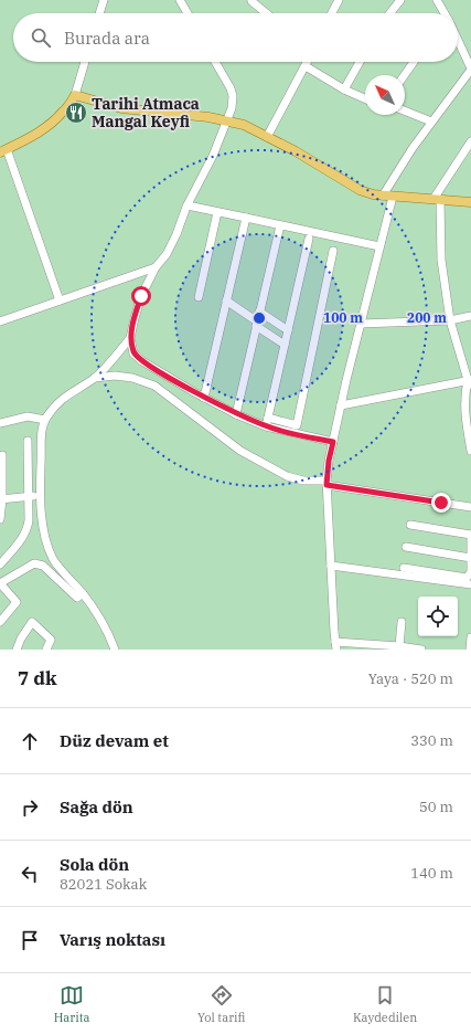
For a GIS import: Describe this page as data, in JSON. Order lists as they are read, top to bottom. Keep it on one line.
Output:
{"places":{"restaurant":["Tarihi Atmaca Mangal Keyfi"]},"north":"top left","page":{"search":"Burada ara","heading":["7 dk","Yaya · 520 m"],"list":[["Düz devam et","330 m"],["Sağa dön","50 m"],["Sola dön","82021 Sokak","140 m"],"Varış noktası"],"nav":["Harita","Yol tarifi","Kaydedilen"]},"rings":["100 m","200 m"]}
